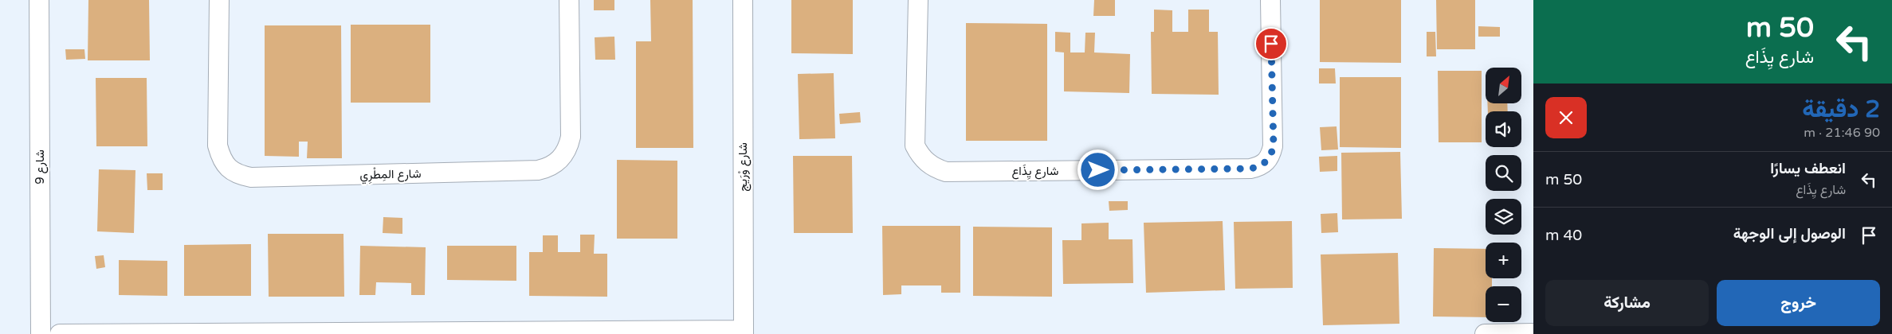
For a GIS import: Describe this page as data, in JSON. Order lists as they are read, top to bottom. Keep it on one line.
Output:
{"streets":{"street":["شارع 9","شارع وْرَيج","شارع يِذَاع","شارع المِطْرِي"]},"north":"top right","page":{"turn":["50 m","شارع يِذَاع"],"map_buttons":["+","−"],"heading":["2 دقيقة","90 m · 21:46"],"list":[{"name":"انعطف يسارًا","note":"شارع يِذَاع","value":"50 m"},{"name":"الوصول إلى الوجهة","value":"40 m"}],"buttons":["خروج","مشاركة"]}}
